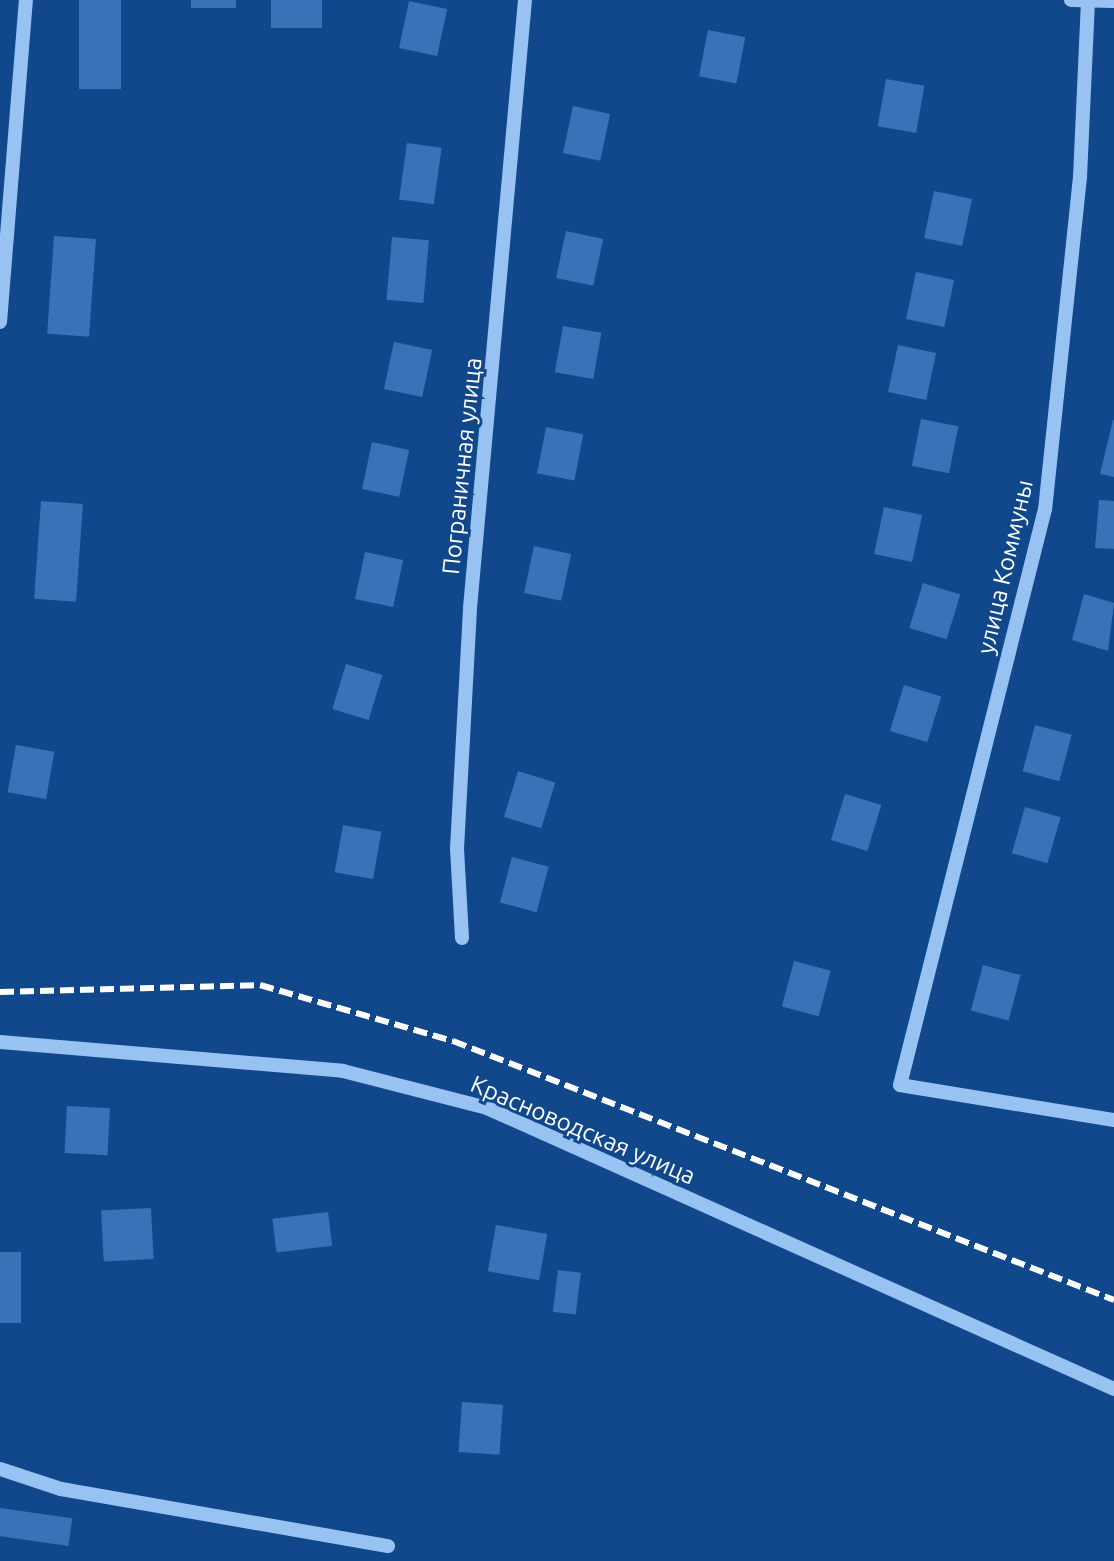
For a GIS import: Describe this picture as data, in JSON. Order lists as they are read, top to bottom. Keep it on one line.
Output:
{"streets":{"street":["Пограничная улица","улица Коммуны","Красноводская улица"]}}
